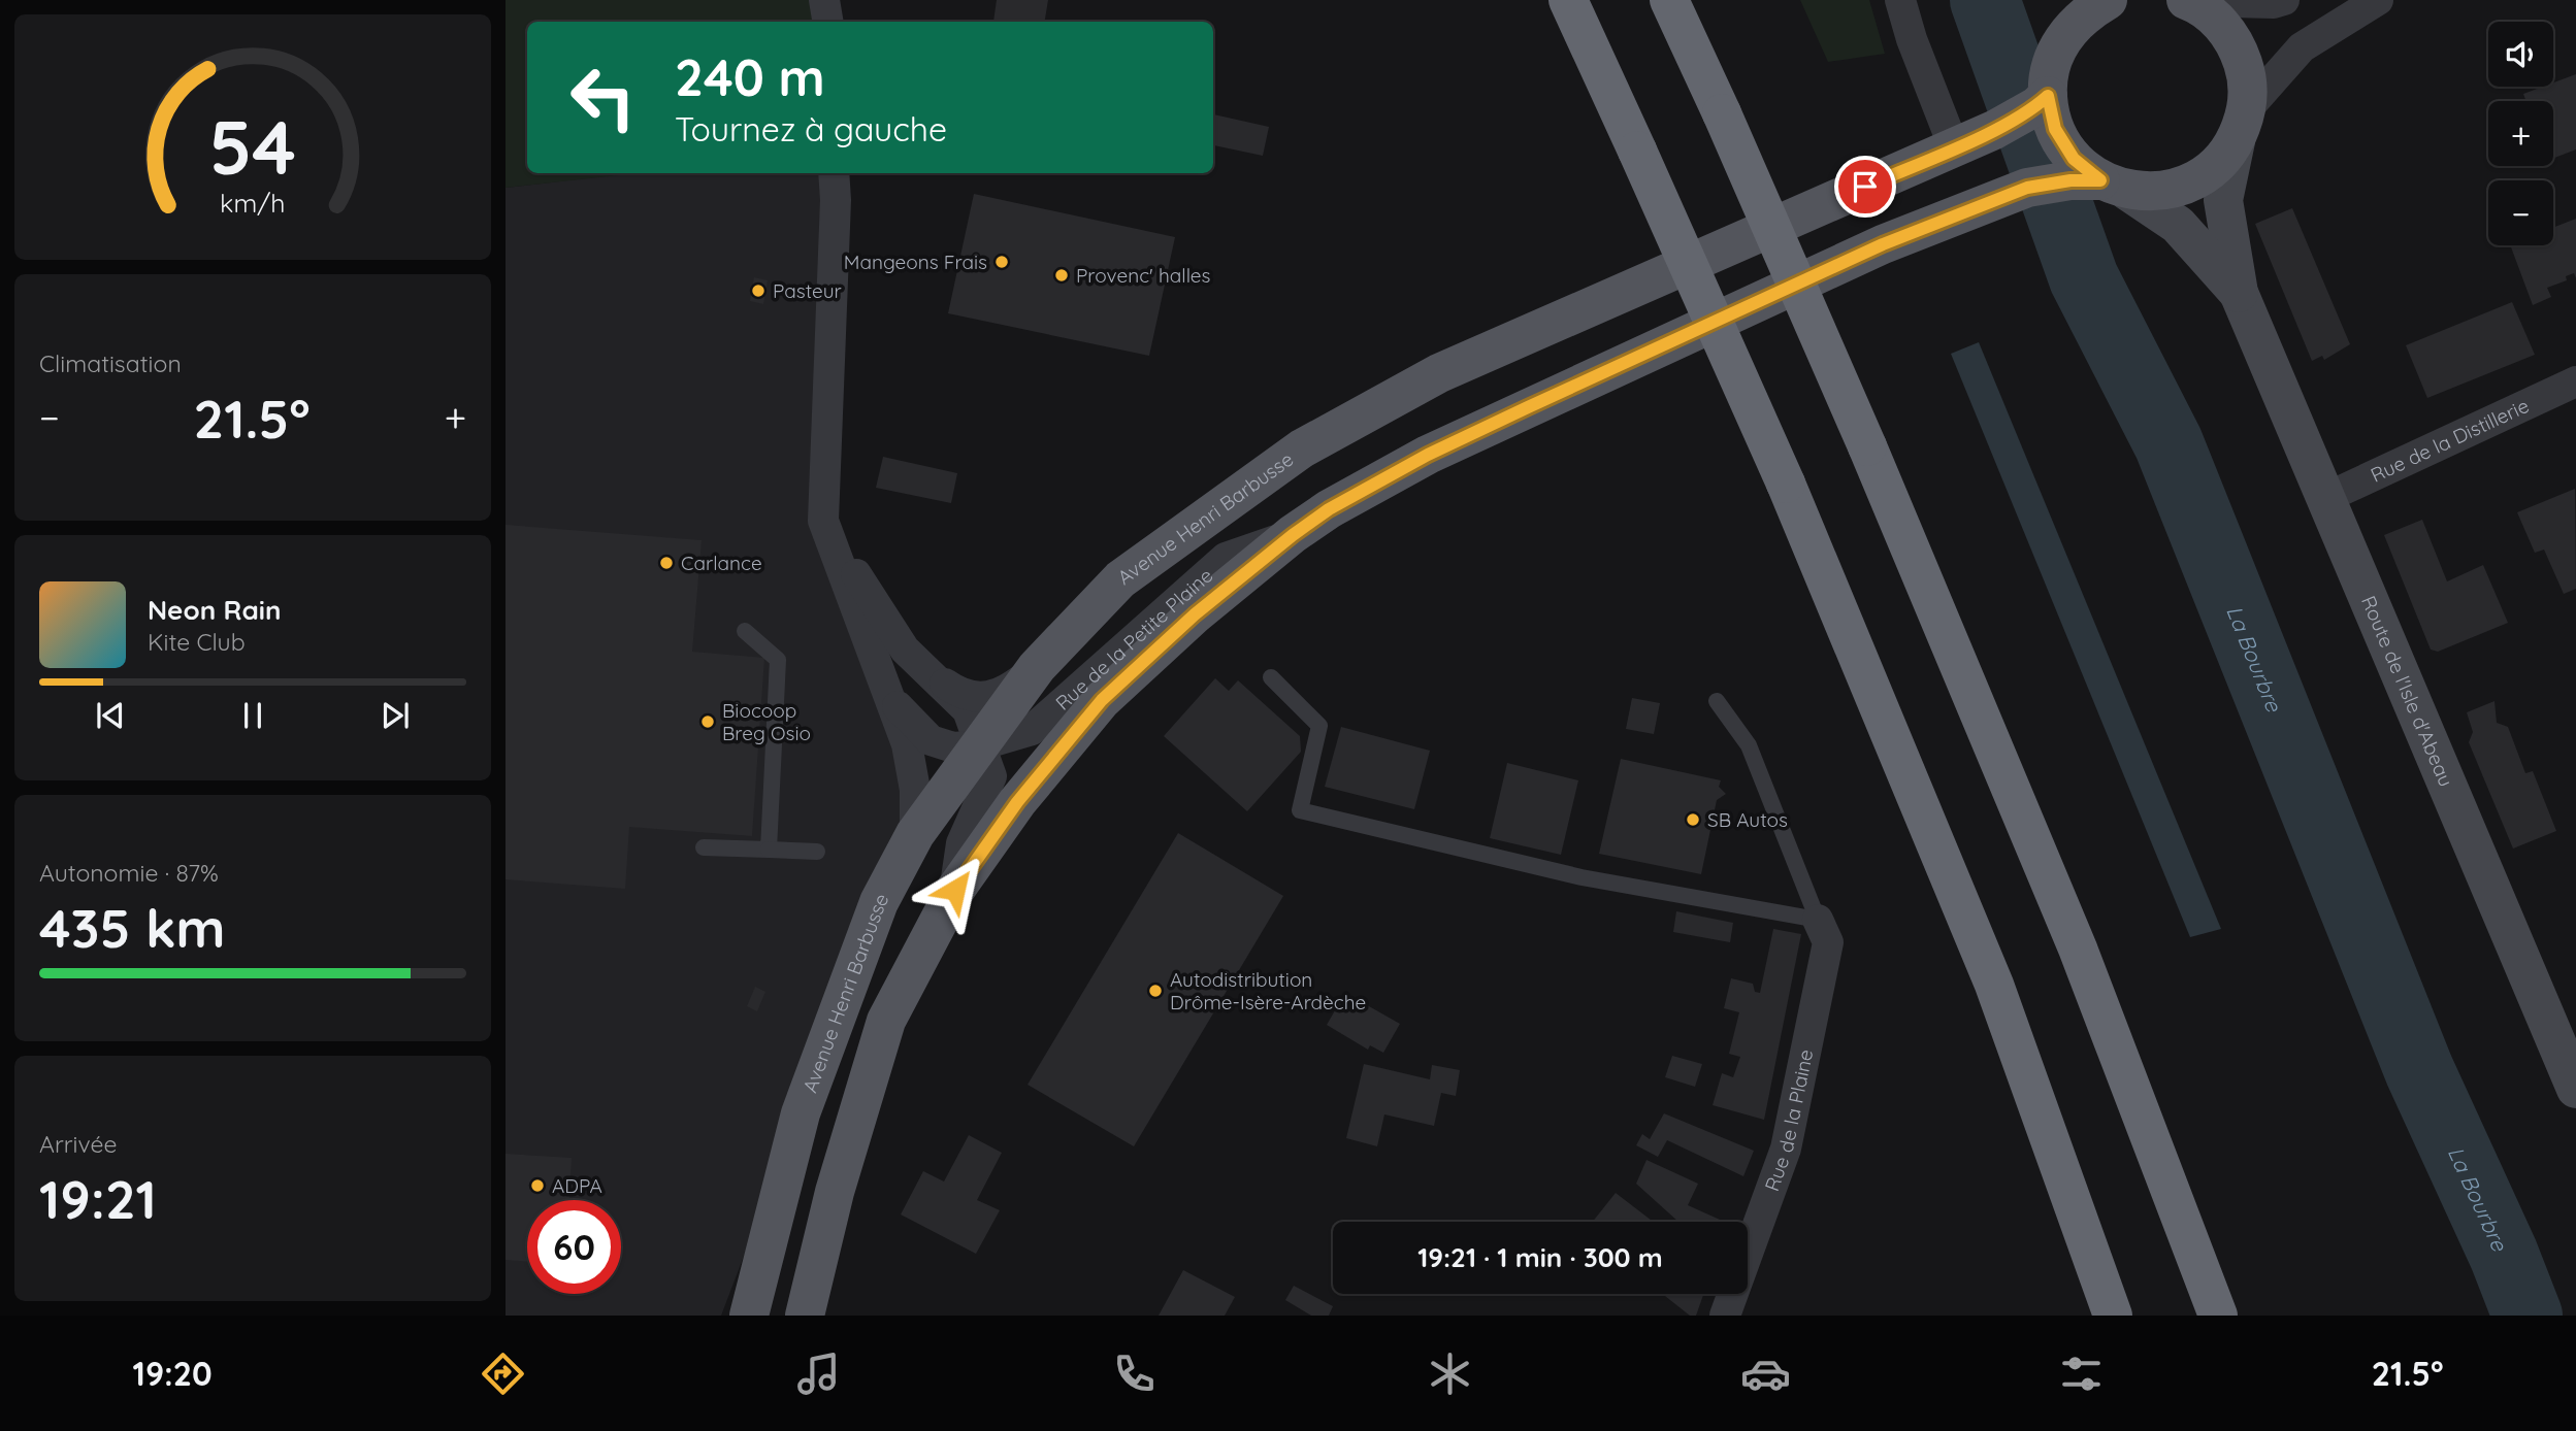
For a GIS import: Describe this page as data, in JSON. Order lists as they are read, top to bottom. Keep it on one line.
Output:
{"streets":{"main road":["Avenue Henri Barbusse"],"street":["Rue de la Distillerie","Rue de la Petite Plaine","Route de l'Isle d'Abeau","Rue de la Plaine"]},"crossings":[["Rue de la Distillerie","Route de l'Isle d'Abeau"],["Avenue Henri Barbusse","Rue de la Petite Plaine"]],"water":["La Bourbre"],"places":["Mangeons Frais","Provenc' halles","Pasteur","Carlance","Biocoop Breg Osio","SB Autos","Autodistribution Drôme-Isère-Ardèche","ADPA"],"page":{"map_buttons":["+","−"],"turn":["240 m","Tournez à gauche"],"tile":["Climatisation",["Autonomie · 87%","435 km"],["Arrivée","19:21"]],"heat":["−","21.5°","+"],"song":["Neon Rain","Kite Club"],"limit":"60","trip":"19:21 · 1 min · 300 m","tabs":["19:20","21.5°"],"gauge":["54","km/h"]}}
